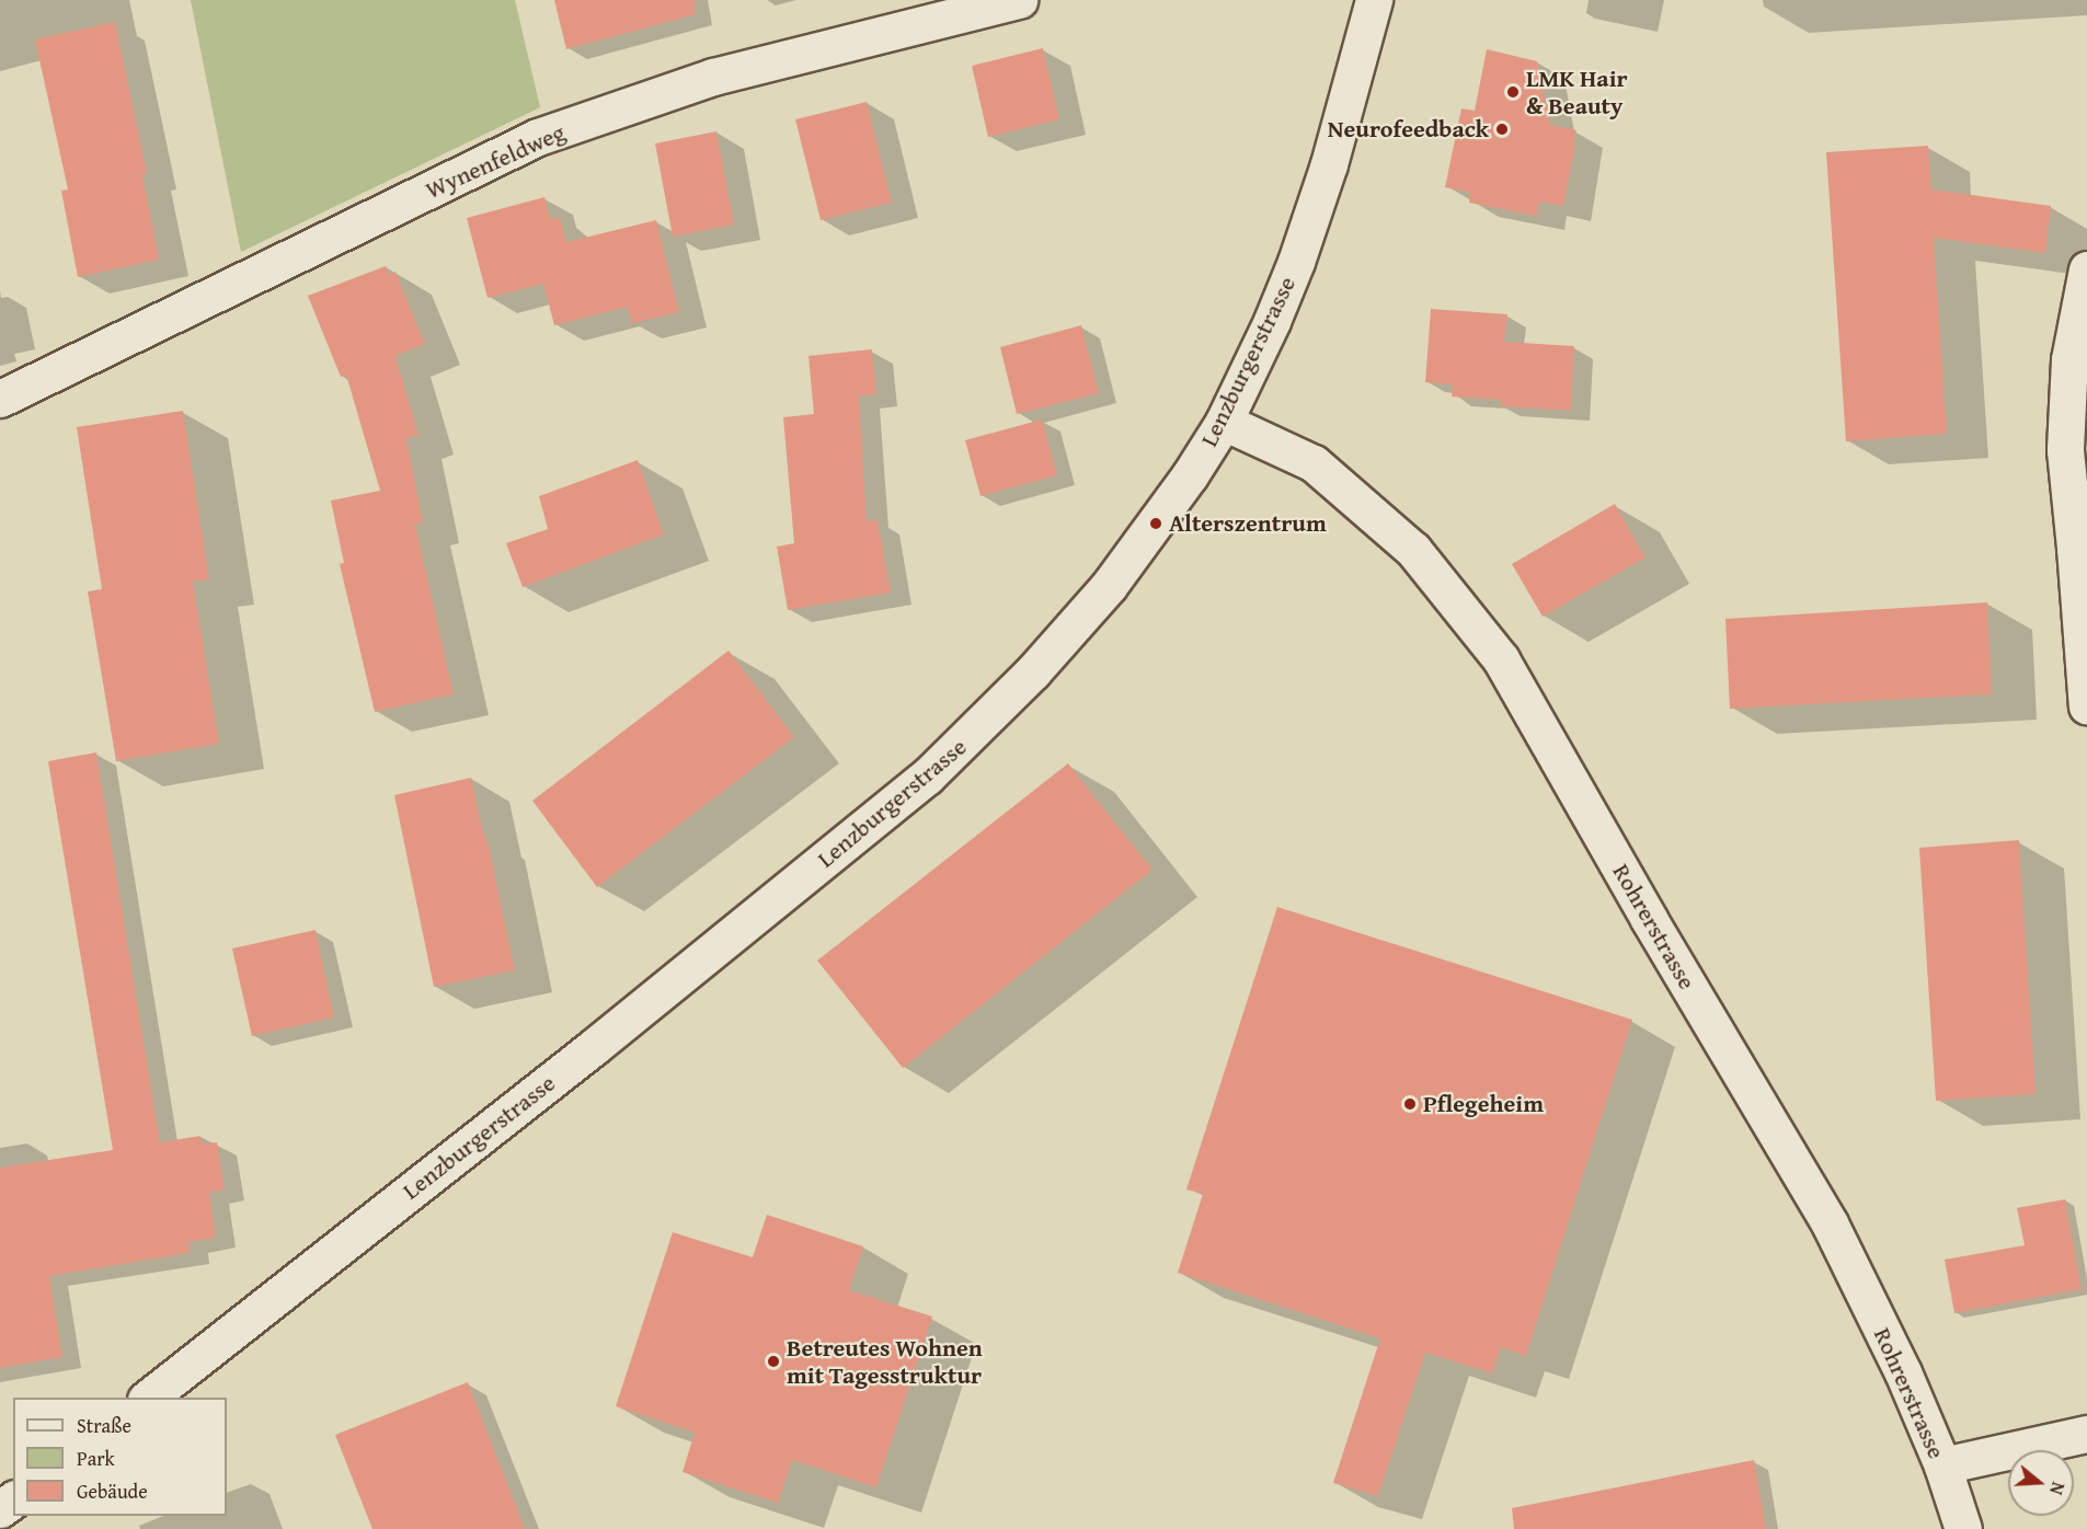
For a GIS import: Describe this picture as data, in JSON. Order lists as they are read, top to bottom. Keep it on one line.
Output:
{"streets":{"main road":["Wynenfeldweg","Lenzburgerstrasse","Rohrerstrasse"]},"crossings":[["Lenzburgerstrasse","Rohrerstrasse"]],"places":["LMK Hair & Beauty","Neurofeedback","Alterszentrum","Pflegeheim","Betreutes Wohnen mit Tagesstruktur"],"legend":["Straße","Park","Gebäude"],"north":"right"}
